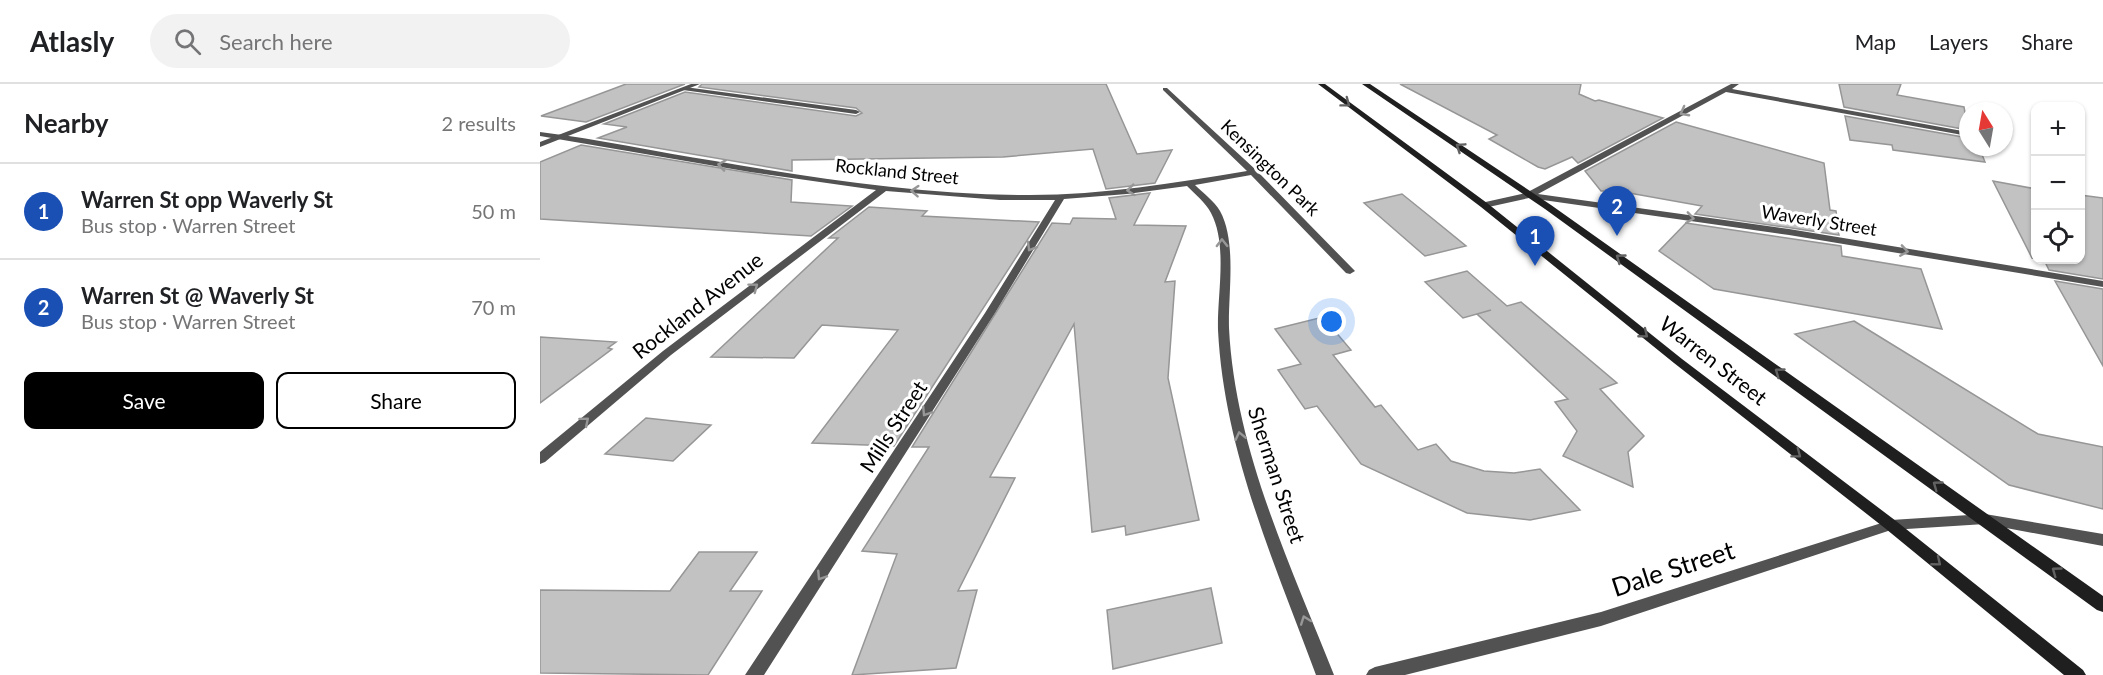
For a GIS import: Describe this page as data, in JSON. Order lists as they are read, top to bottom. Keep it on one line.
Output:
{"streets":{"main road":["Warren Street"],"street":["Kensington Park","Rockland Street","Waverly Street","Rockland Avenue","Mills Street","Sherman Street","Dale Street"]},"crossings":[["Kensington Park","Rockland Street"],["Rockland Street","Rockland Avenue"],["Rockland Street","Mills Street"],["Rockland Street","Sherman Street"],["Waverly Street","Warren Street"],["Warren Street","Dale Street"]],"one_way":["Waverly Street","Rockland Avenue","Mills Street","Sherman Street"],"north":"top","page":{"header":"Atlasly","search":"Search here","nav":["Map","Layers","Share"],"heading":["Nearby","2 results"],"map_buttons":["+","−"],"list":[{"mark":"1","name":"Warren St opp Waverly St","note":"Bus stop · Warren Street","value":"50 m"},{"mark":"2","name":"Warren St @ Waverly St","note":"Bus stop · Warren Street","value":"70 m"}],"pins":["2","1"],"buttons":["Save","Share"]}}
